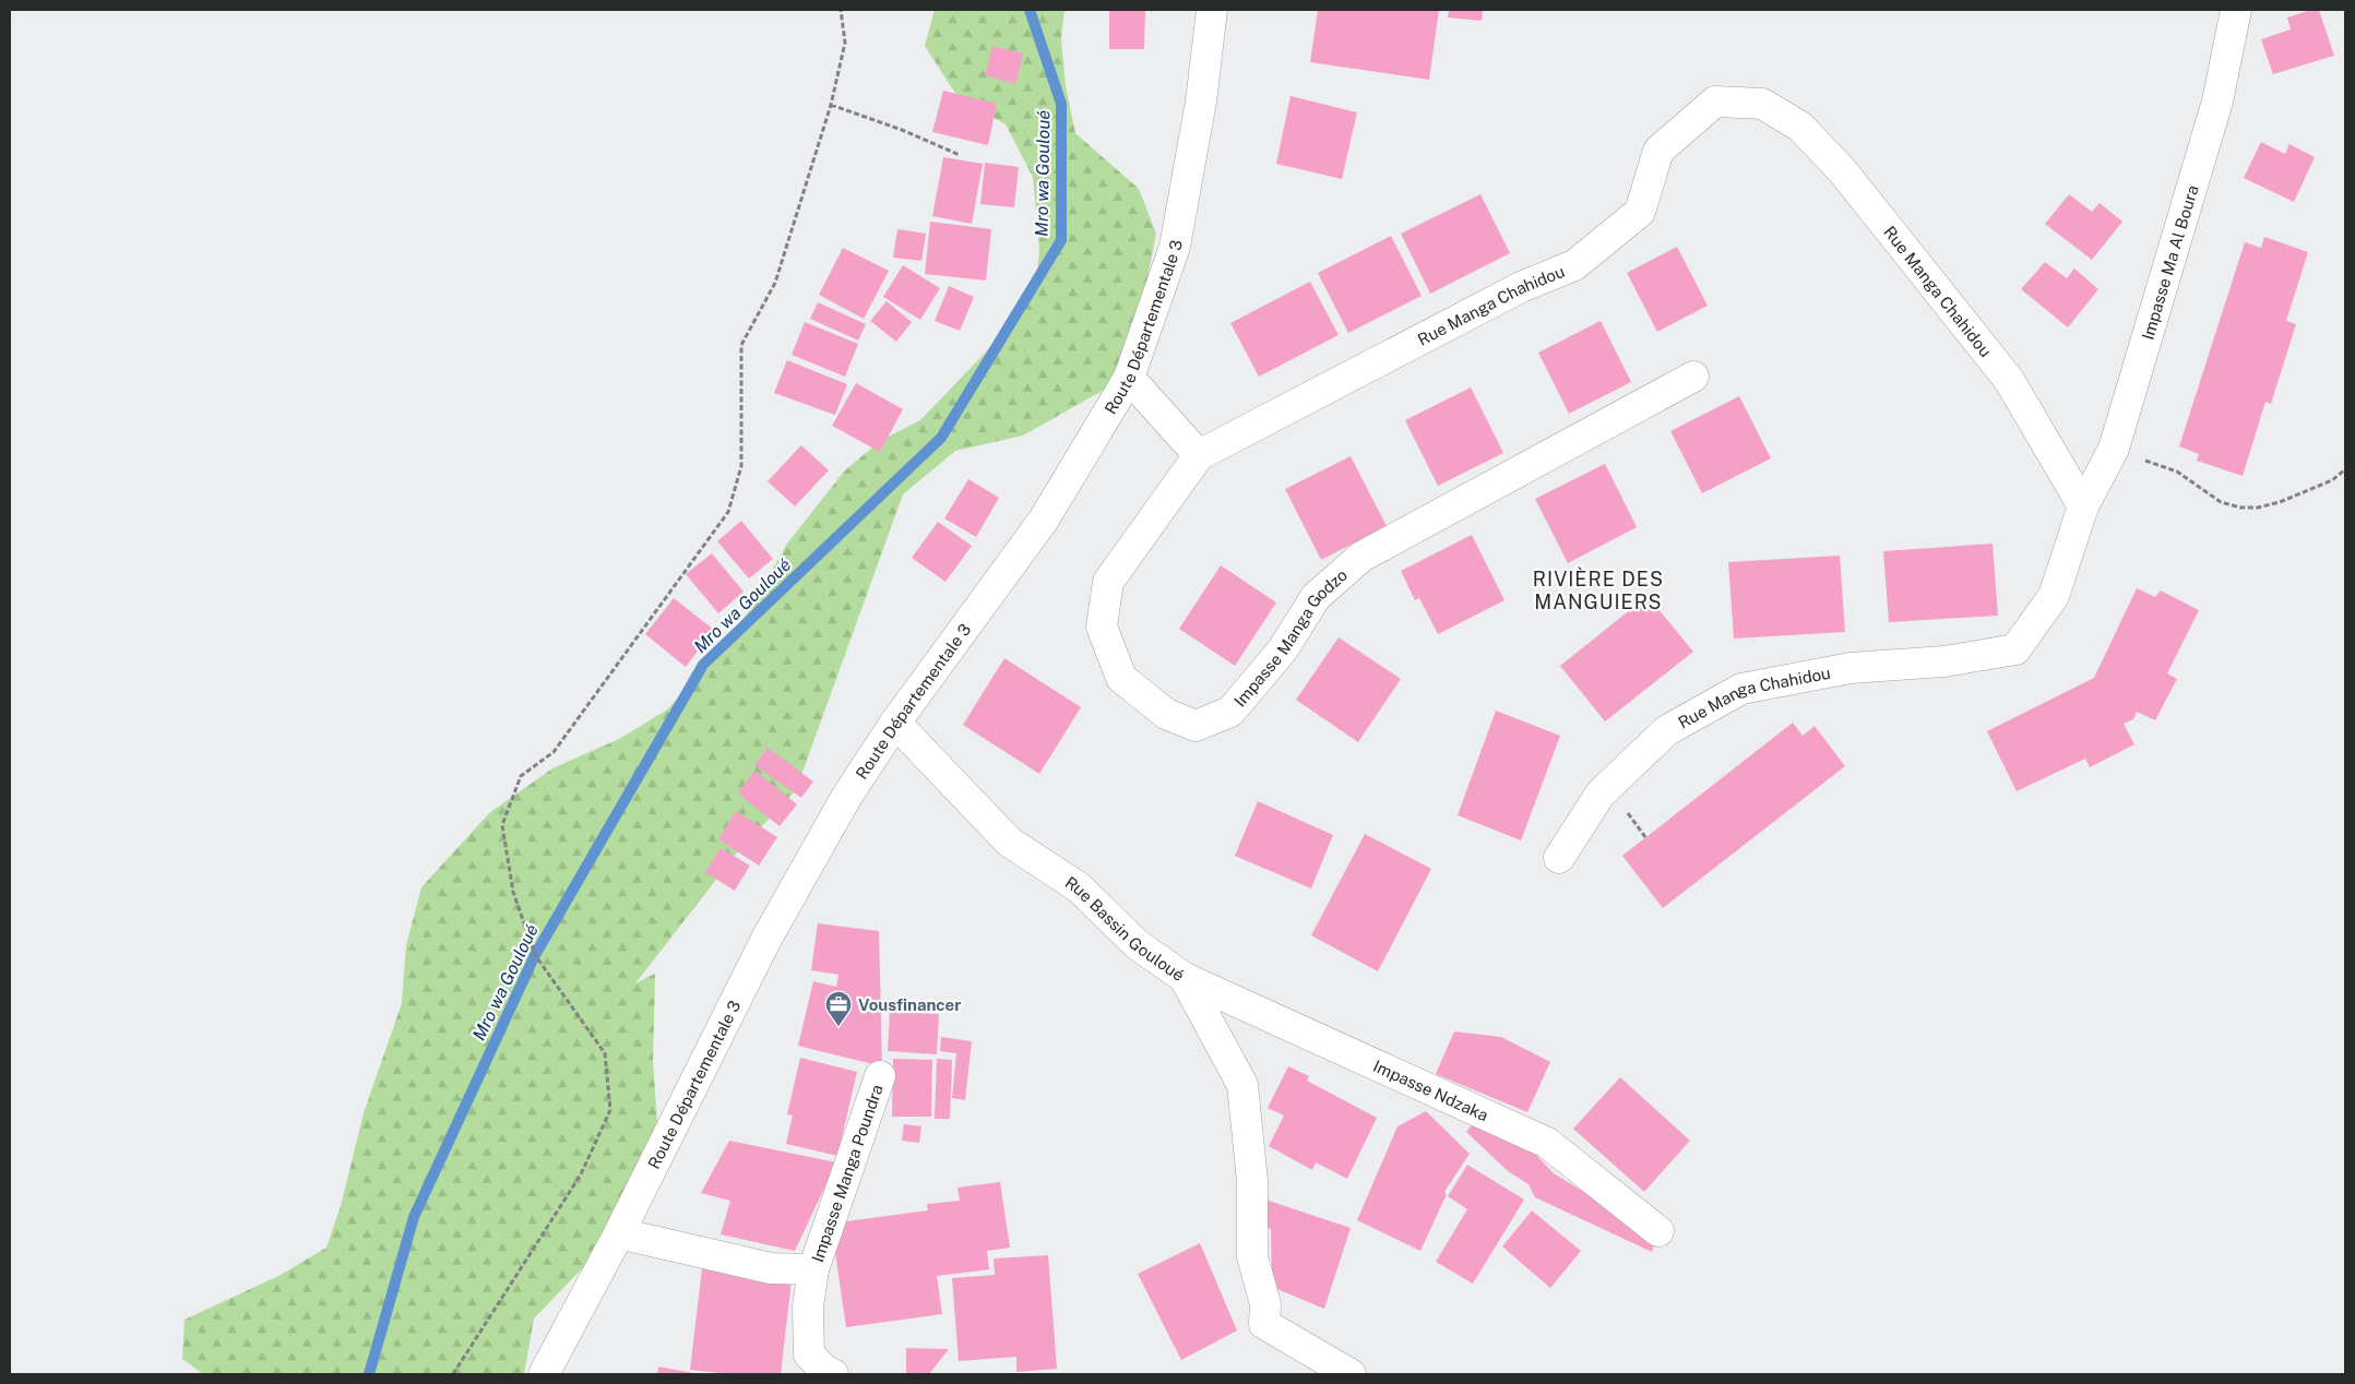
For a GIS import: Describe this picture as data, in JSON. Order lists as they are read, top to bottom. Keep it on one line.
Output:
{"streets":{"street":["Impasse Ma Al Boura","Rue Manga Chahidou","Route Départementale 3","Impasse Manga Godzo","Rue Bassin Gouloué","Impasse Ndzaka","Impasse Manga Poundra"]},"crossings":[["Impasse Ma Al Boura","Rue Manga Chahidou"],["Rue Manga Chahidou","Impasse Manga Godzo"],["Route Départementale 3","Rue Bassin Gouloué"],["Route Départementale 3","Impasse Manga Poundra"],["Rue Bassin Gouloué","Impasse Ndzaka"]],"districts":["RIVIÈRE DES MANGUIERS"],"water":["Mro wa Gouloué"],"places":{"office":["Vousfinancer"]}}
